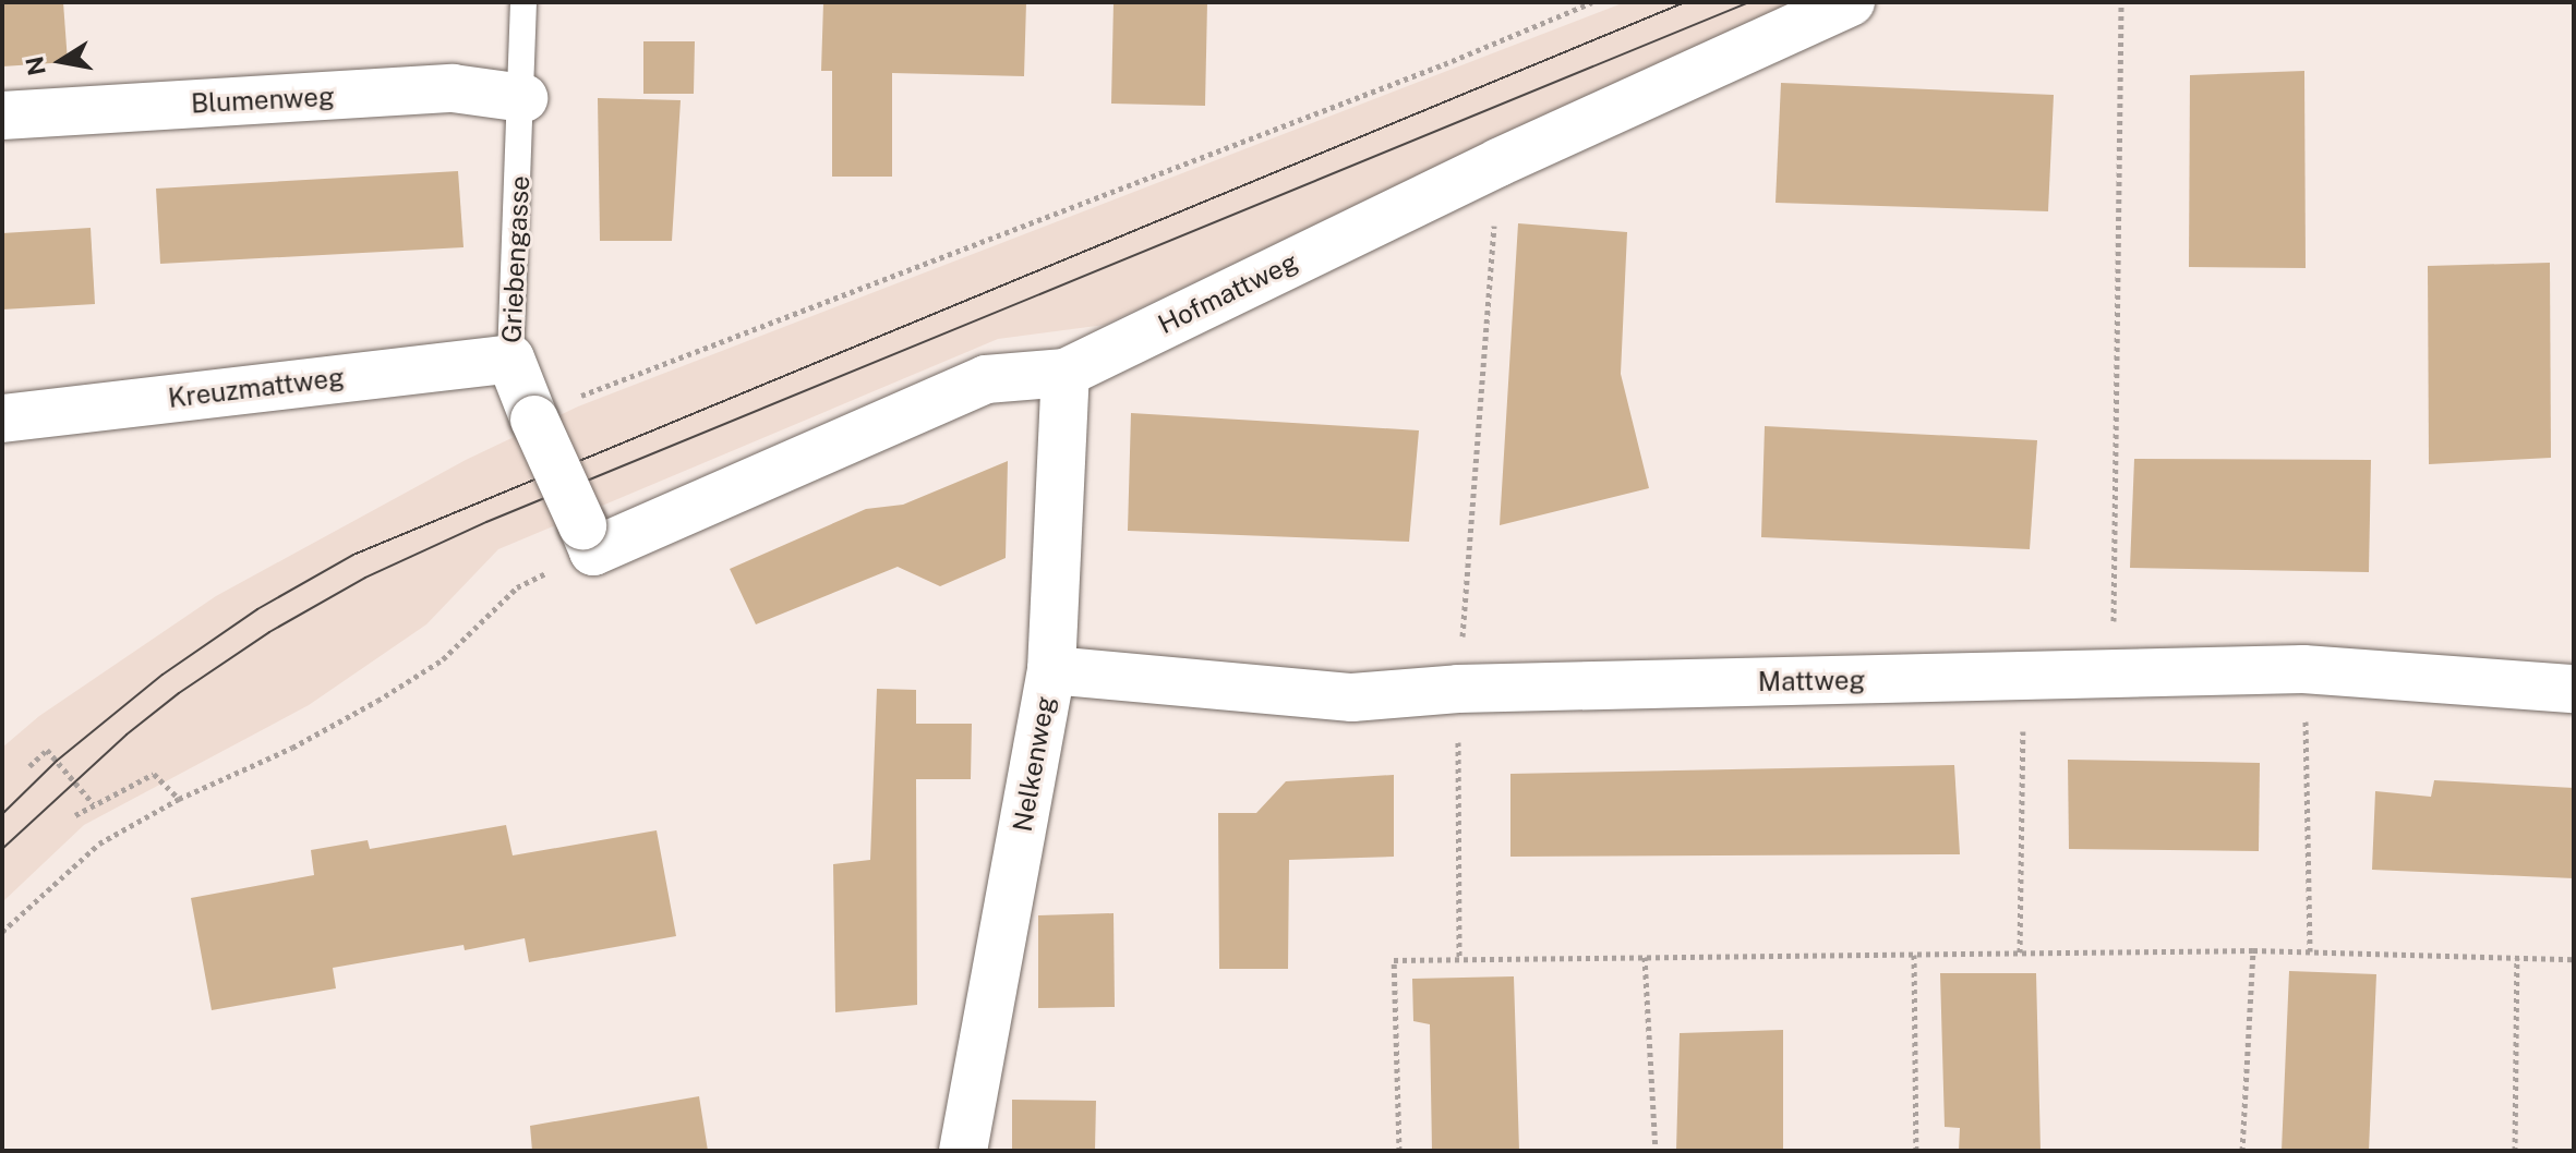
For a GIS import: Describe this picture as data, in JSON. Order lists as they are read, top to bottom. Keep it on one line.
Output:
{"streets":{"street":["Blumenweg","Griebengasse","Hofmattweg","Kreuzmattweg","Mattweg","Nelkenweg"]},"crossings":[["Blumenweg","Griebengasse"],["Griebengasse","Hofmattweg"],["Griebengasse","Kreuzmattweg"],["Hofmattweg","Nelkenweg"],["Mattweg","Nelkenweg"]],"north":"left"}
